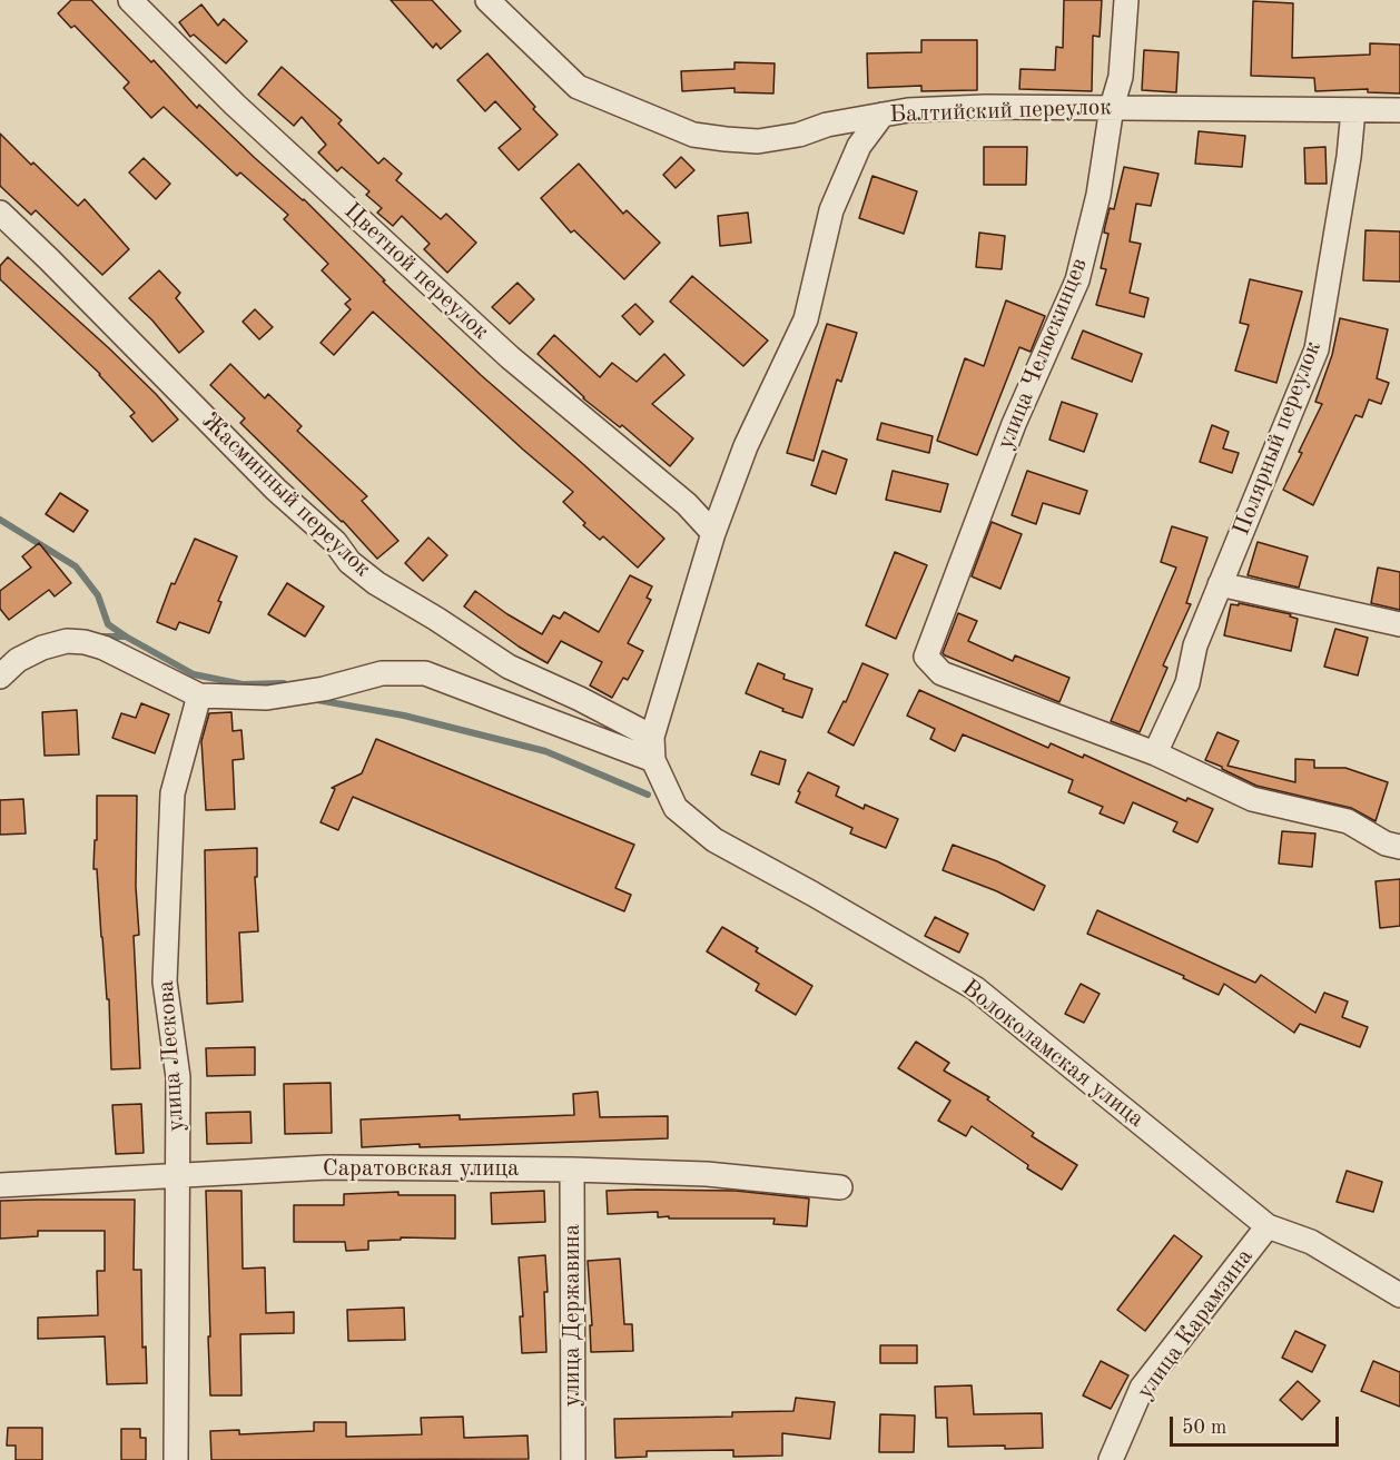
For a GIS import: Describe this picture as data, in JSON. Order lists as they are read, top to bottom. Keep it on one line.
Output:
{"streets":{"street":["Балтийский переулок","Цветной переулок","улица Челюскинцев","Полярный переулок","Жасминный переулок","Волоколамская улица","улица Лескова","Саратовская улица","улица Державина","улица Карамзина"]},"crossings":[["Балтийский переулок","улица Челюскинцев"],["Балтийский переулок","Полярный переулок"],["улица Челюскинцев","Полярный переулок"],["Жасминный переулок","Волоколамская улица"],["Волоколамская улица","улица Карамзина"],["улица Лескова","Саратовская улица"],["Саратовская улица","улица Державина"]],"scale_bar":"50 m"}
